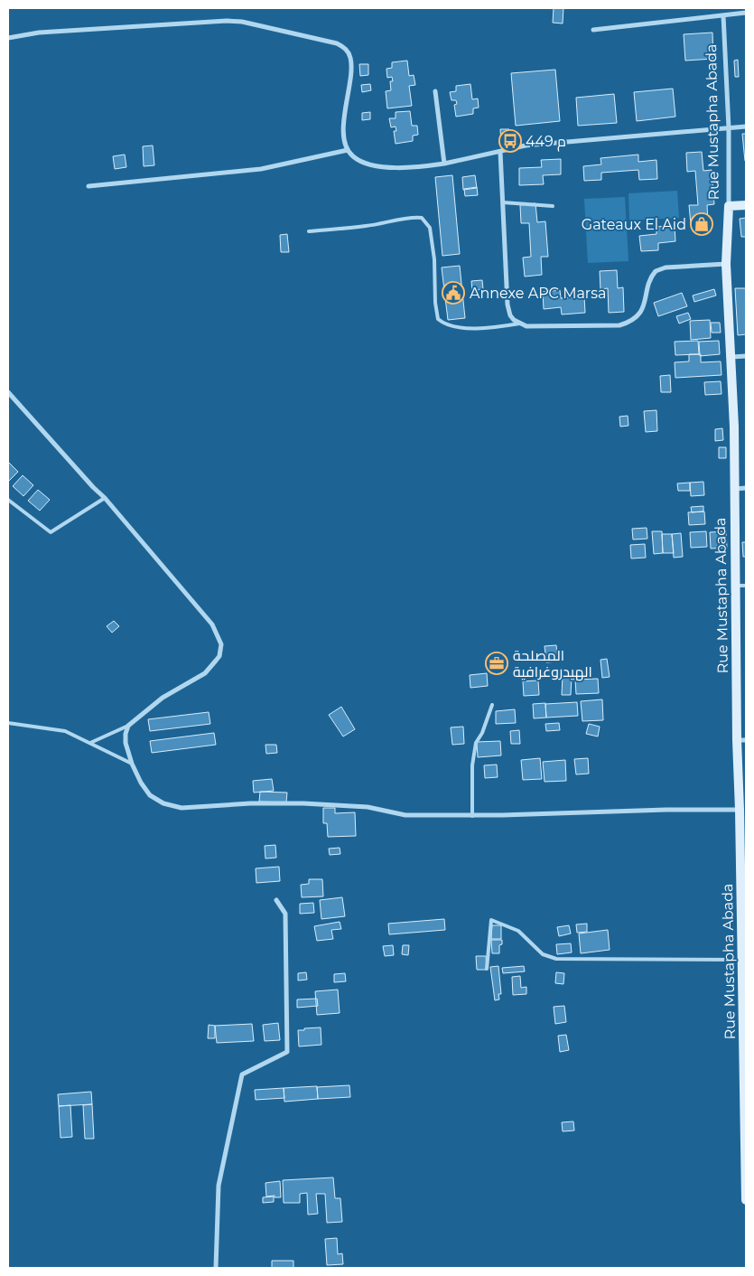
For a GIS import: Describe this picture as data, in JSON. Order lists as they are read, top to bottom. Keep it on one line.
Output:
{"streets":{"main road":["Rue Mustapha Abada"]},"places":{"bus stop":["م 449"],"shop":["Gateaux El Aid"],"public building":["Annexe APC Marsa"],"office":["المصلحة الهيدروغرافية"]}}
